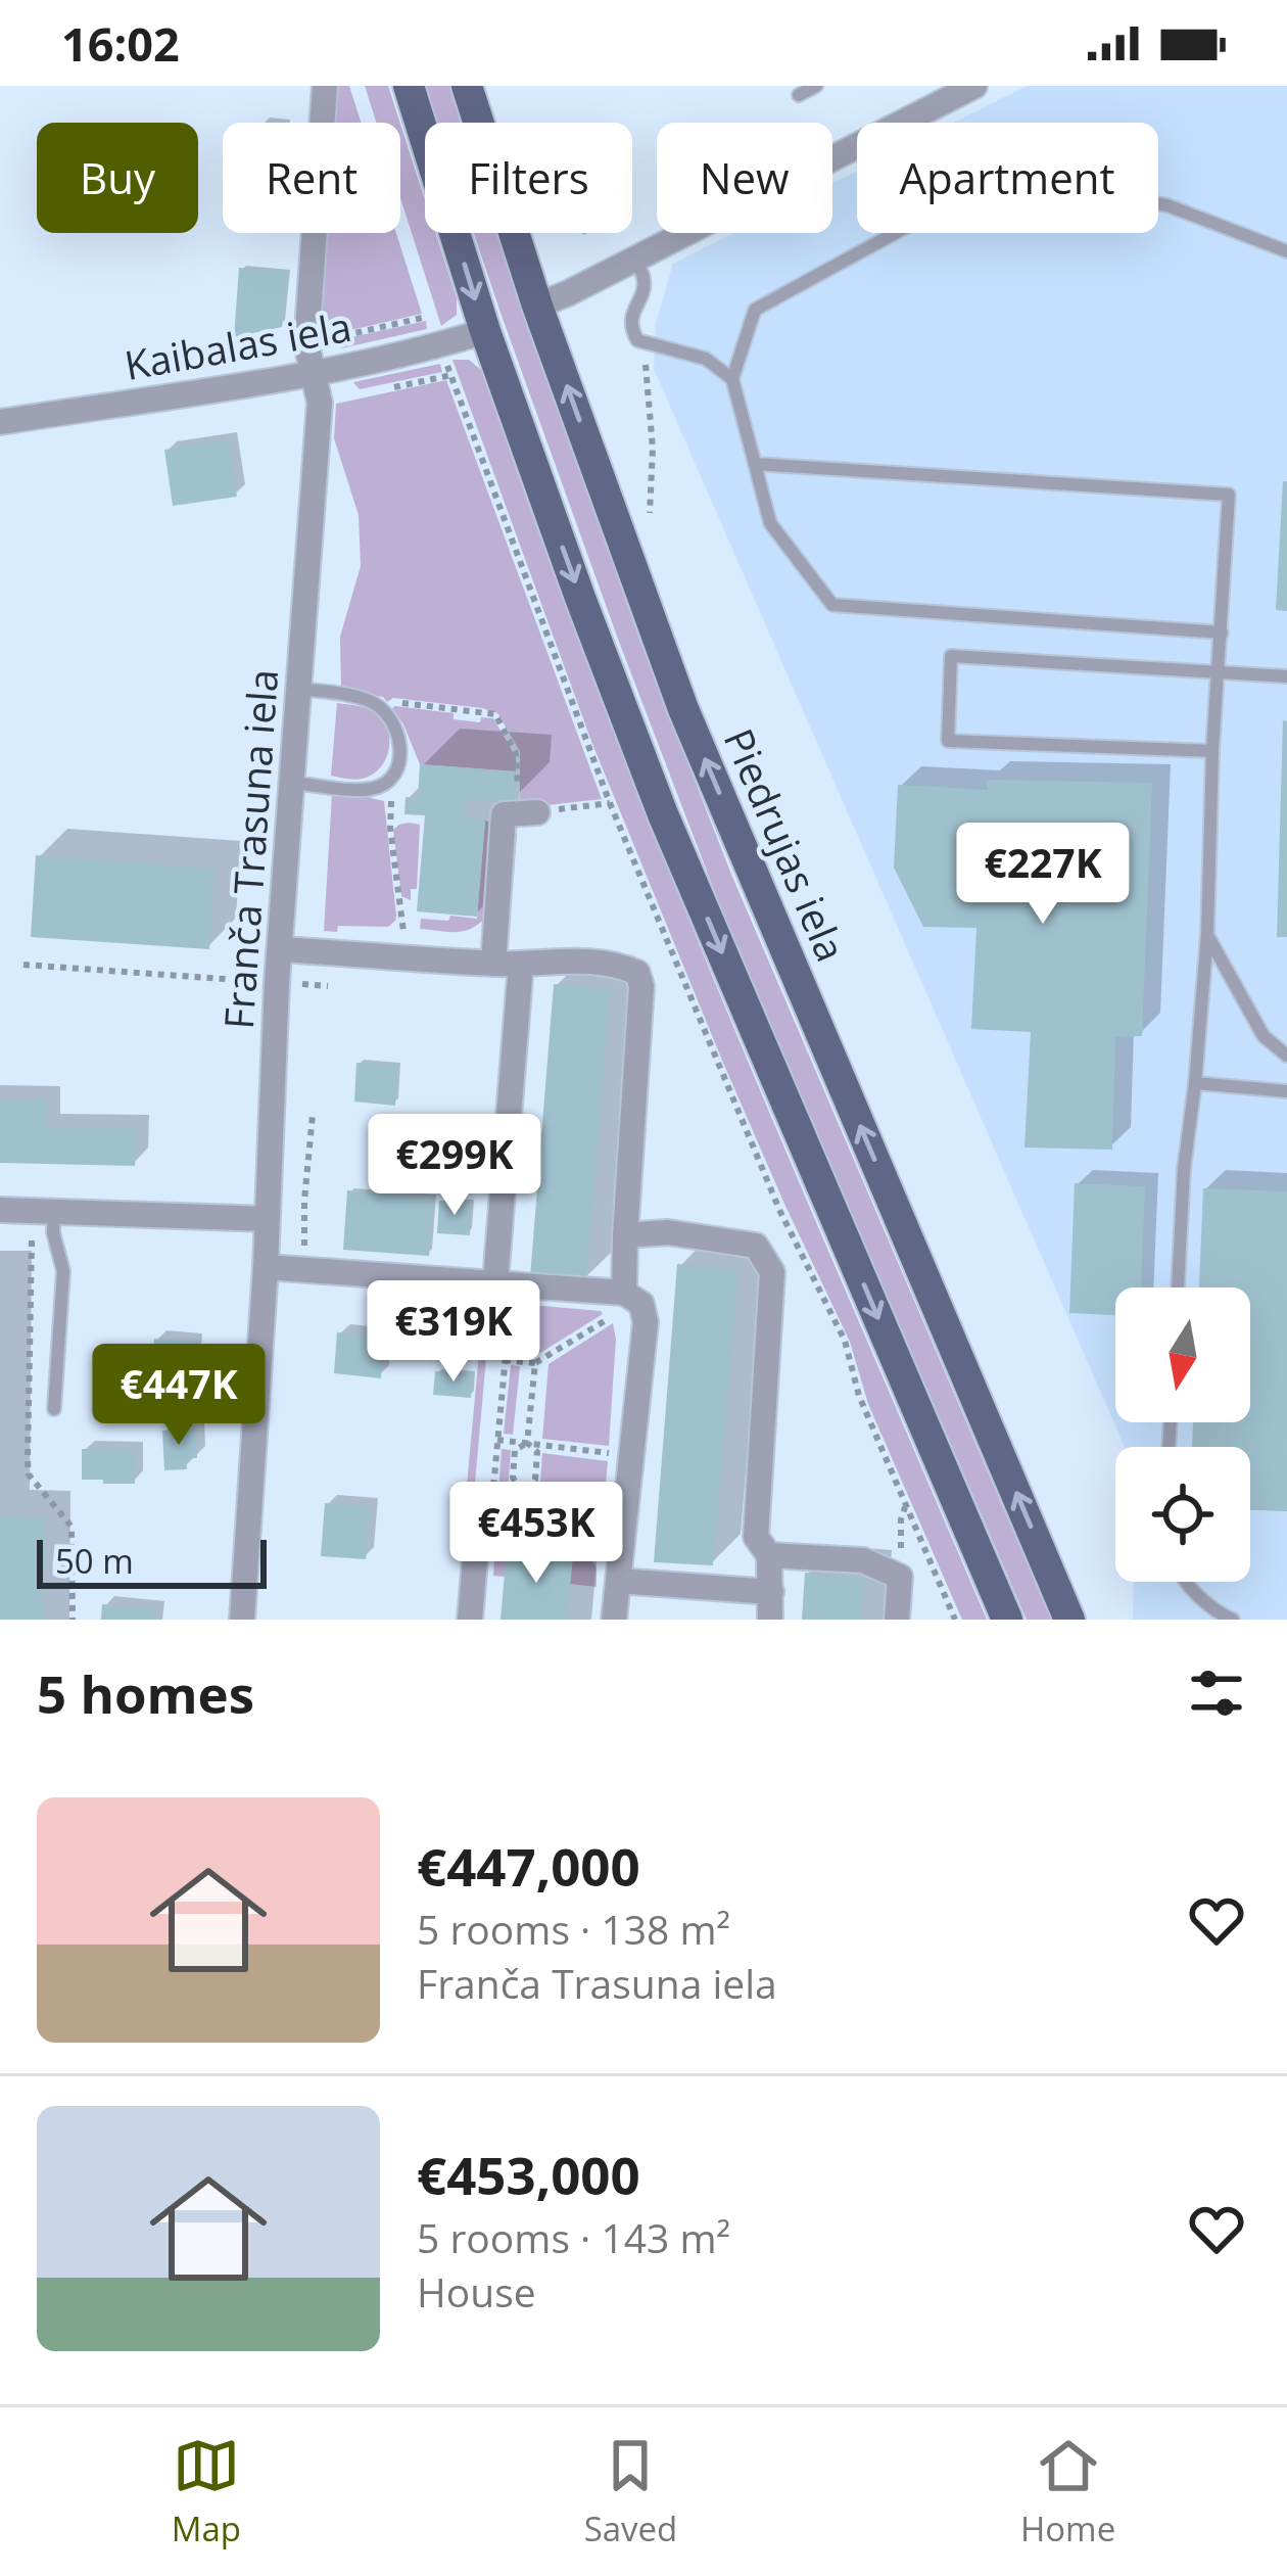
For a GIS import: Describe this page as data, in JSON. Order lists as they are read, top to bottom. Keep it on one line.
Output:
{"streets":{"main road":["Piedrujas iela"],"street":["Kaibalas iela","Franča Trasuna iela"]},"crossings":[["Kaibalas iela","Franča Trasuna iela"]],"scale_bar":"50 m","north":"bottom","page":{"status":"16:02","chip":["Buy","Rent","Filters","New","Apartment"],"price":["€227K","€299K","€319K","€447K","€453K"],"scale":"50 m","heading":"5 homes","list":[{"name":"€447,000","note":"5 rooms · 138 m² · Franča Trasuna iela"},{"name":"€453,000","note":"5 rooms · 143 m² · House"}],"tabs":["Map","Saved","Home"]}}
